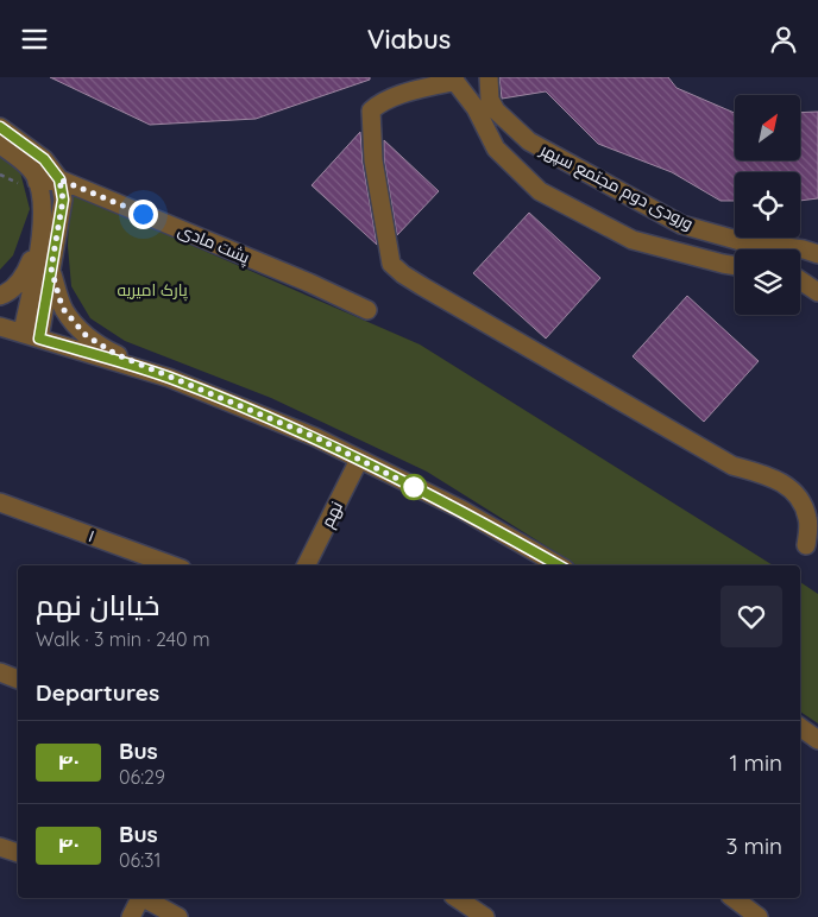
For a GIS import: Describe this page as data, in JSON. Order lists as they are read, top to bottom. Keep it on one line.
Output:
{"streets":{"street":["ورودی دوم مجتمع سپهر","پشت مادی","نهم","۱"]},"parks":["پارک امیریه"],"lines":["bus line ۴۰"],"north":"top right","page":{"header":"Viabus","heading":[["خیابان نهم","Walk · 3 min · 240 m"],"Departures"],"list":[{"mark":"۴۰","name":"Bus","note":"06:29","value":"1 min"},{"mark":"۴۰","name":"Bus","note":"06:31","value":"3 min"}]}}
